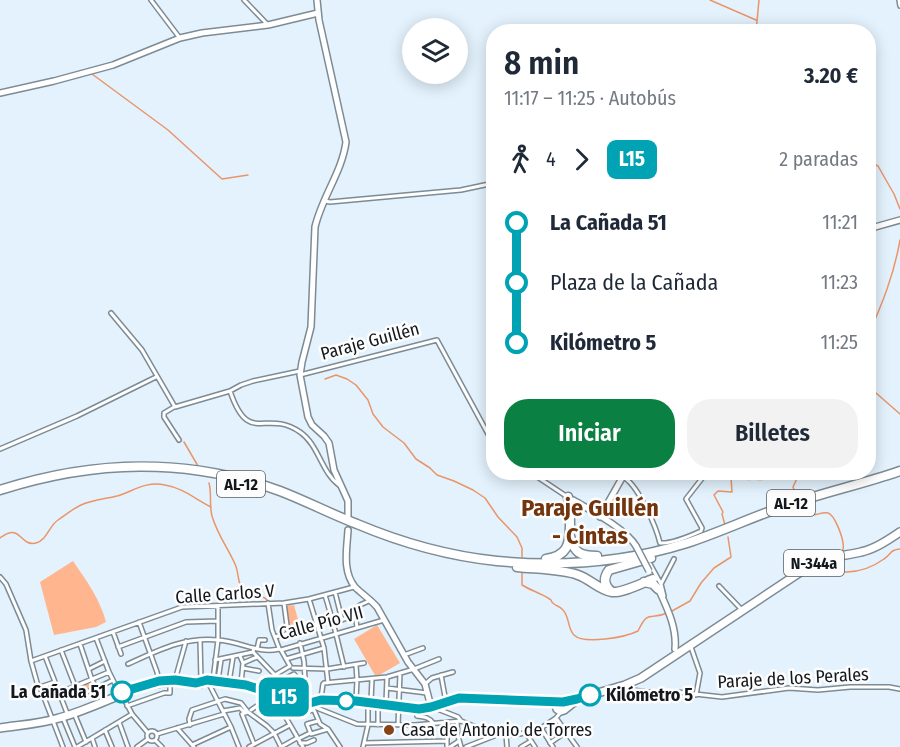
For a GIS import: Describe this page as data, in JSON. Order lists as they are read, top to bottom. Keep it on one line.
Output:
{"streets":{"highway":["AL-12"],"main road":["N-344a"],"street":["Paraje Guillén","Calle Carlos V","Calle Pío VII","Paraje de los Perales"]},"districts":["Paraje Guillén - Cintas"],"places":["La Cañada 51","Kilómetro 5","Casa de Antonio de Torres"],"lines":["bus line L15"],"page":{"on_map":"L15","heading":["8 min","11:17 – 11:25 · Autobús","3.20 €"],"legs":["4","L15","2 paradas"],"list":[{"name":"La Cañada 51","value":"11:21"},{"name":"Plaza de la Cañada","value":"11:23"},{"name":"Kilómetro 5","value":"11:25"}],"buttons":["Iniciar","Billetes"]}}
